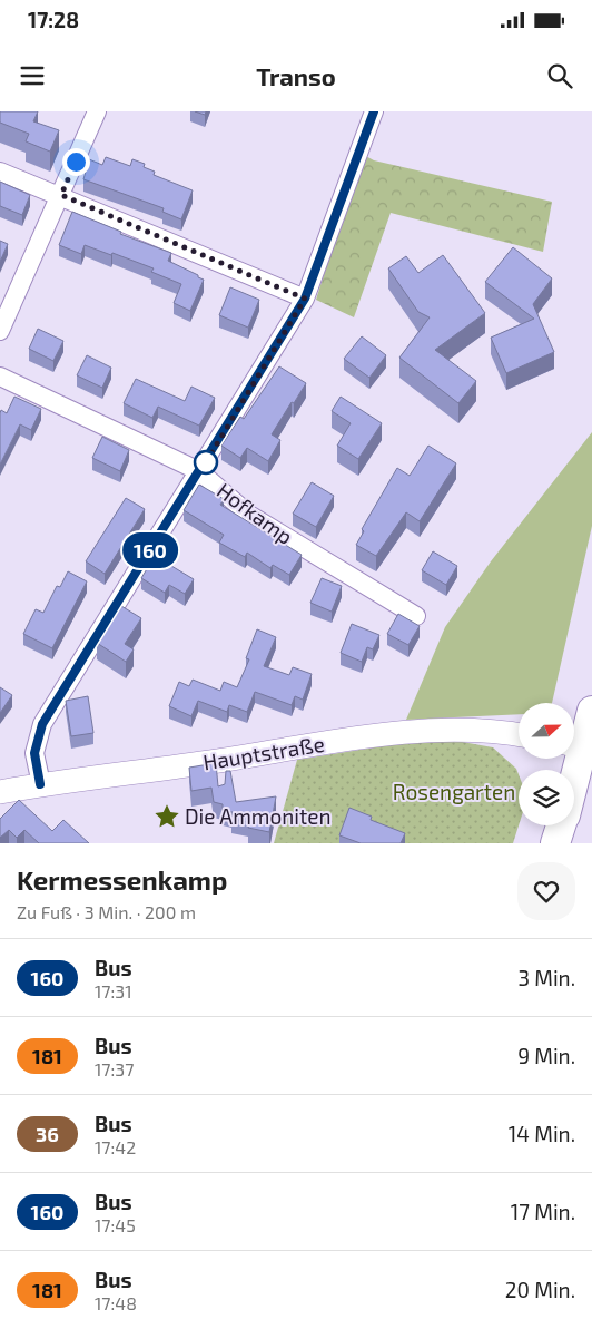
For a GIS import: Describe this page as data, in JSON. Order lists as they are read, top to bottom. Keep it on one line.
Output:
{"streets":{"street":["Hofkamp","Hauptstraße"]},"parks":["Rosengarten"],"places":{"place":["Die Ammoniten"]},"lines":["bus line 160"],"north":"right","page":{"status":"17:28","header":"Transo","on_map":"160","heading":["Kermessenkamp","Zu Fuß · 3 Min. · 200 m"],"list":[{"mark":"160","name":"Bus","note":"17:31","value":"3 Min."},{"mark":"181","name":"Bus","note":"17:37","value":"9 Min."},{"mark":"36","name":"Bus","note":"17:42","value":"14 Min."},{"mark":"160","name":"Bus","note":"17:45","value":"17 Min."},{"mark":"181","name":"Bus","note":"17:48","value":"20 Min."}]}}
